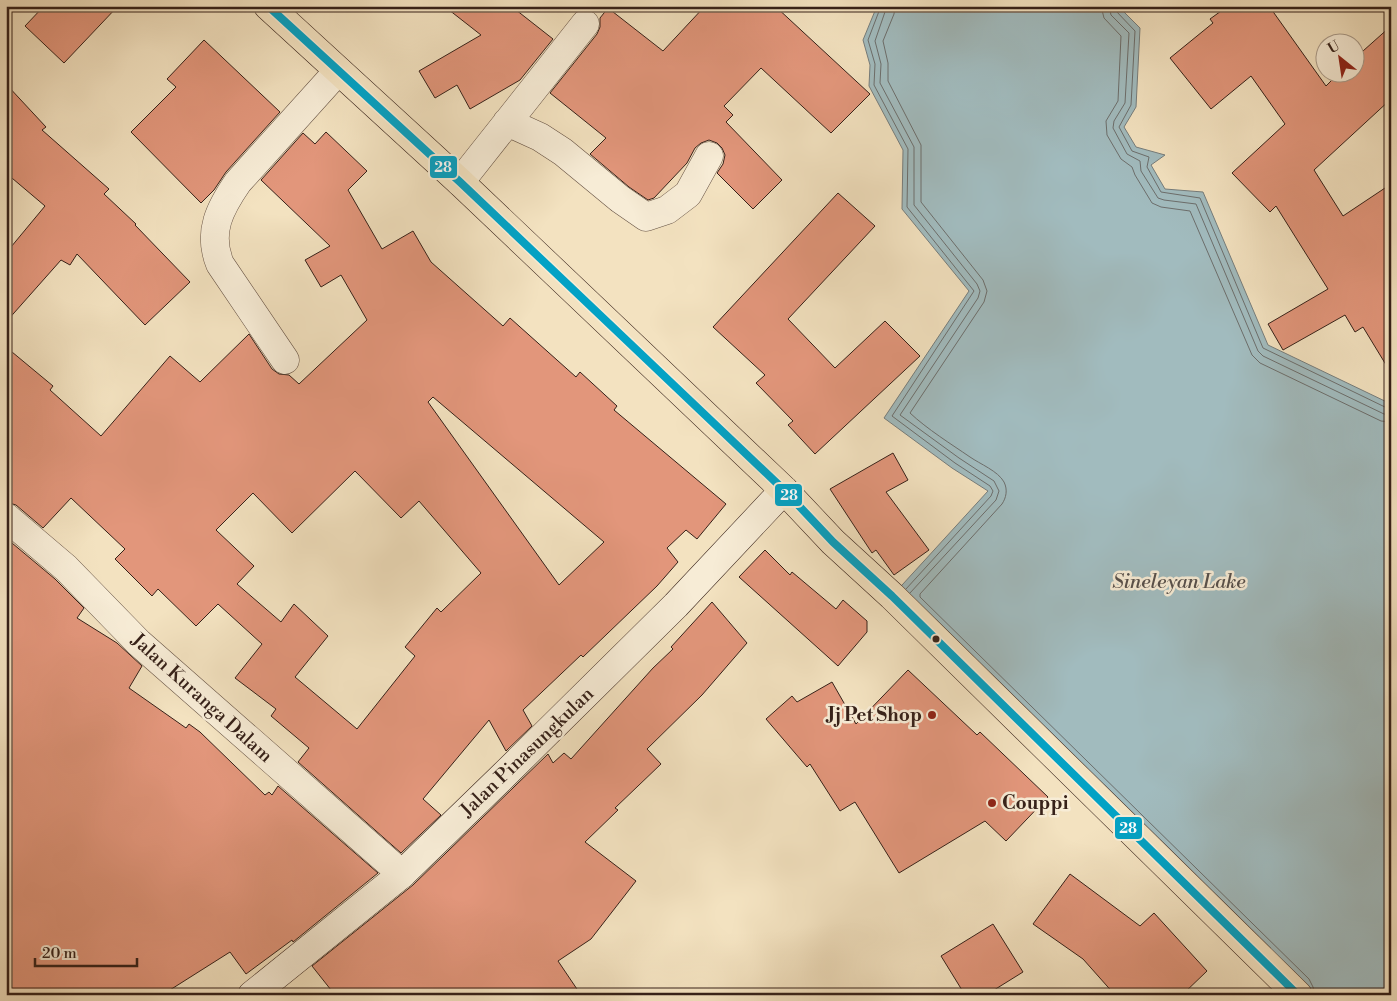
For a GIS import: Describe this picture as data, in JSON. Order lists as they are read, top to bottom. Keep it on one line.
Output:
{"streets":{"street":["Jalan Kuranga Dalam","Jalan Pinasungkulan"]},"crossings":[["Jalan Kuranga Dalam","Jalan Pinasungkulan"]],"water":["Sineleyan Lake"],"places":["Jj Pet Shop","Couppi"],"lines":["transit line 28"],"scale_bar":"20 m","north":"top left"}
